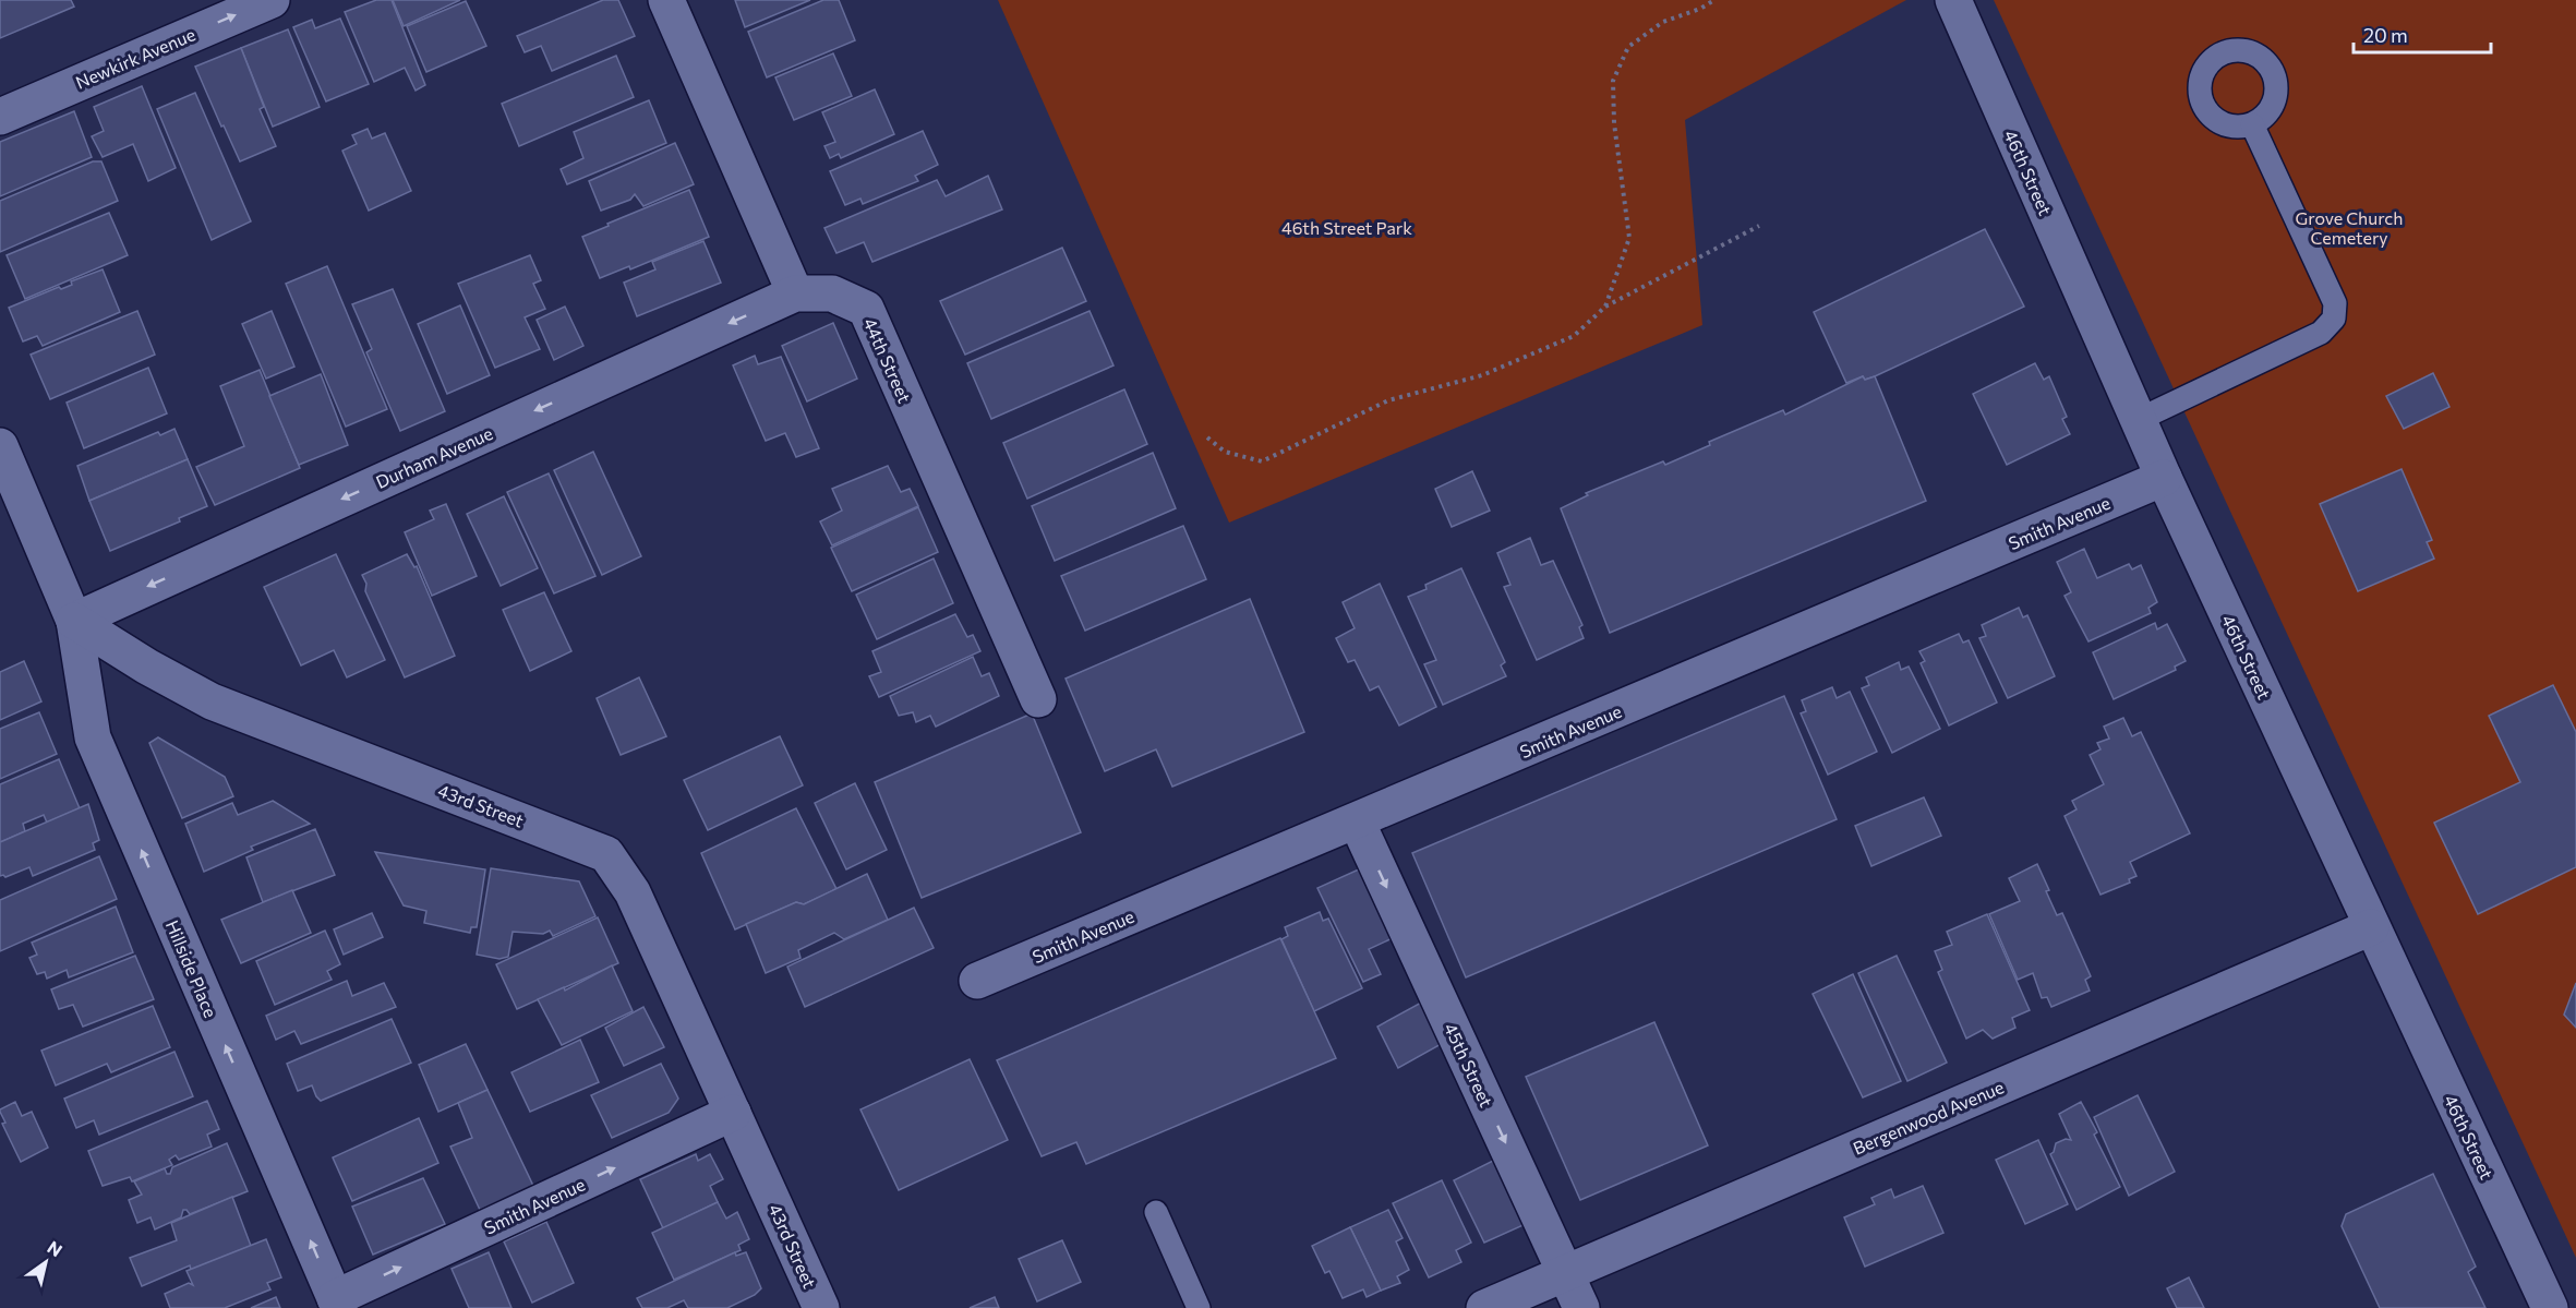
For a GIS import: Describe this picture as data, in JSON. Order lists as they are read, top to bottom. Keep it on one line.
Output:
{"streets":{"street":["Newkirk Avenue","46th Street","44th Street","Durham Avenue","Smith Avenue","43rd Street","Hillside Place","45th Street","Bergenwood Avenue"]},"crossings":[["46th Street","Smith Avenue"],["46th Street","Bergenwood Avenue"],["44th Street","Durham Avenue"],["Durham Avenue","43rd Street"],["Durham Avenue","Hillside Place"],["Smith Avenue","43rd Street"],["Smith Avenue","Hillside Place"],["Smith Avenue","45th Street"],["43rd Street","Hillside Place"],["45th Street","Bergenwood Avenue"]],"one_way":["Newkirk Avenue","Durham Avenue","Hillside Place","45th Street"],"parks":["Grove Church Cemetery","46th Street Park"],"scale_bar":"20 m","north":"top right"}
